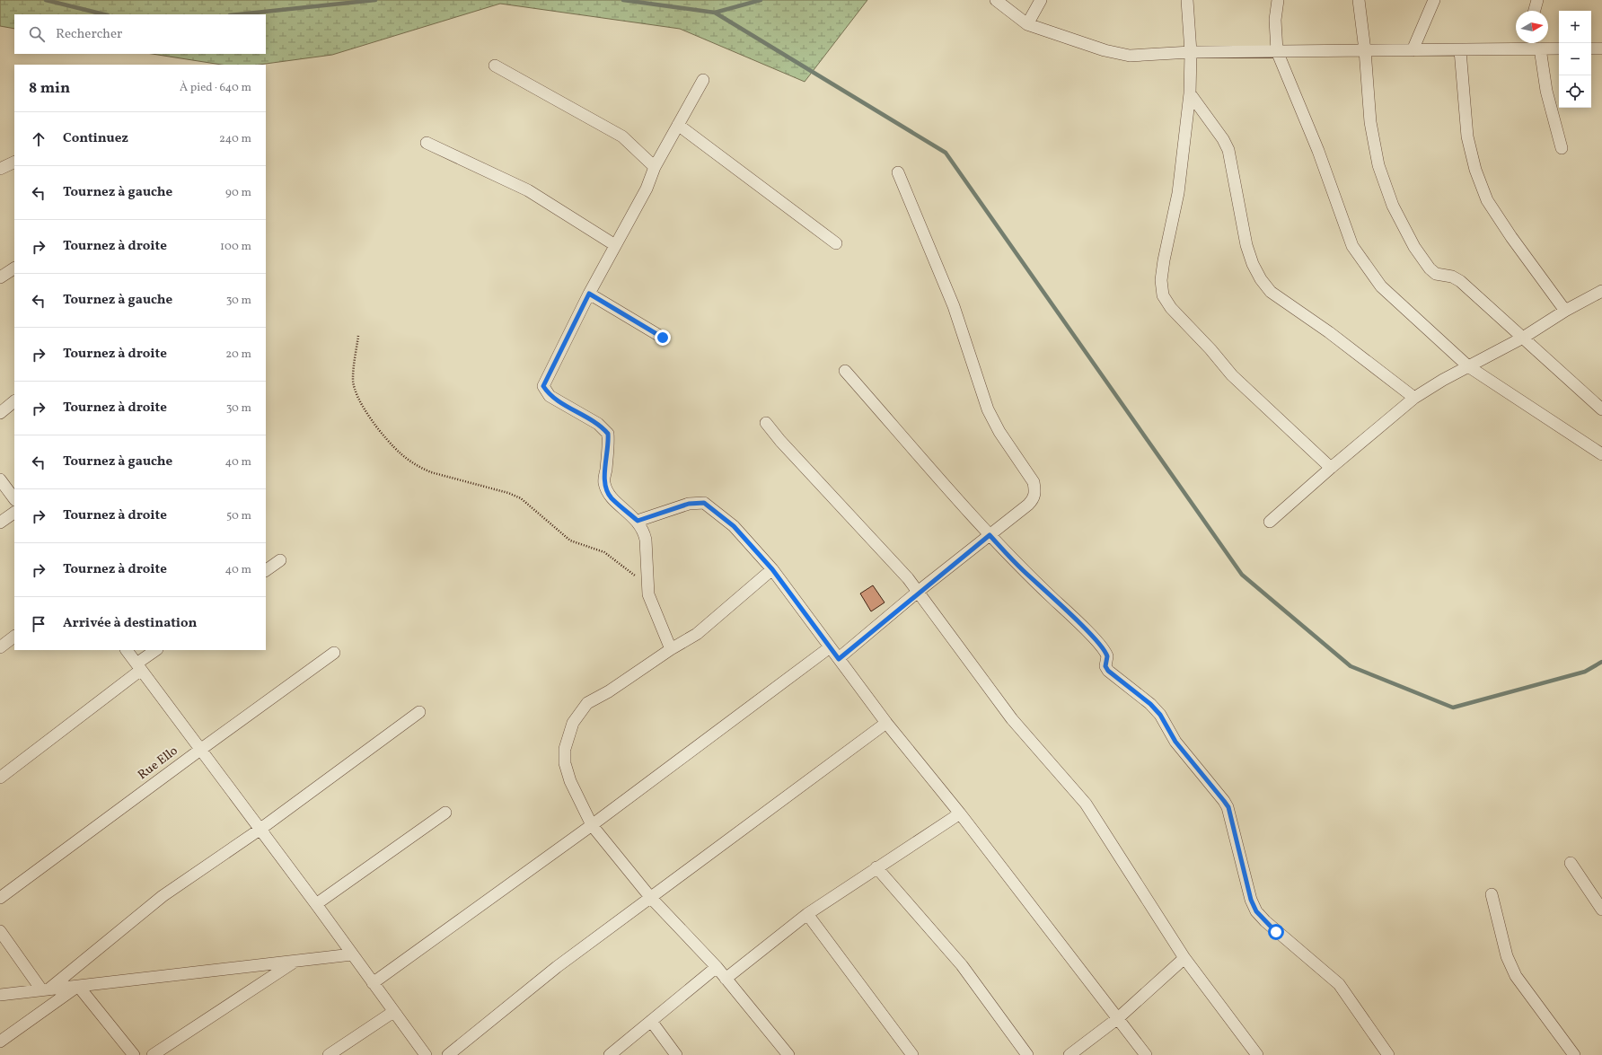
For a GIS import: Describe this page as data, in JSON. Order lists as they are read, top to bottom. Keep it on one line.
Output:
{"streets":{"street":["Rue Ello"]},"north":"right","page":{"map_buttons":["+","−"],"search":"Rechercher","heading":["8 min","À pied · 640 m"],"list":[["Continuez","240 m"],["Tournez à gauche","90 m"],["Tournez à droite","100 m"],["Tournez à gauche","30 m"],["Tournez à droite","20 m"],["Tournez à droite","30 m"],["Tournez à gauche","40 m"],["Tournez à droite","50 m"],["Tournez à droite","40 m"],"Arrivée à destination"]}}
